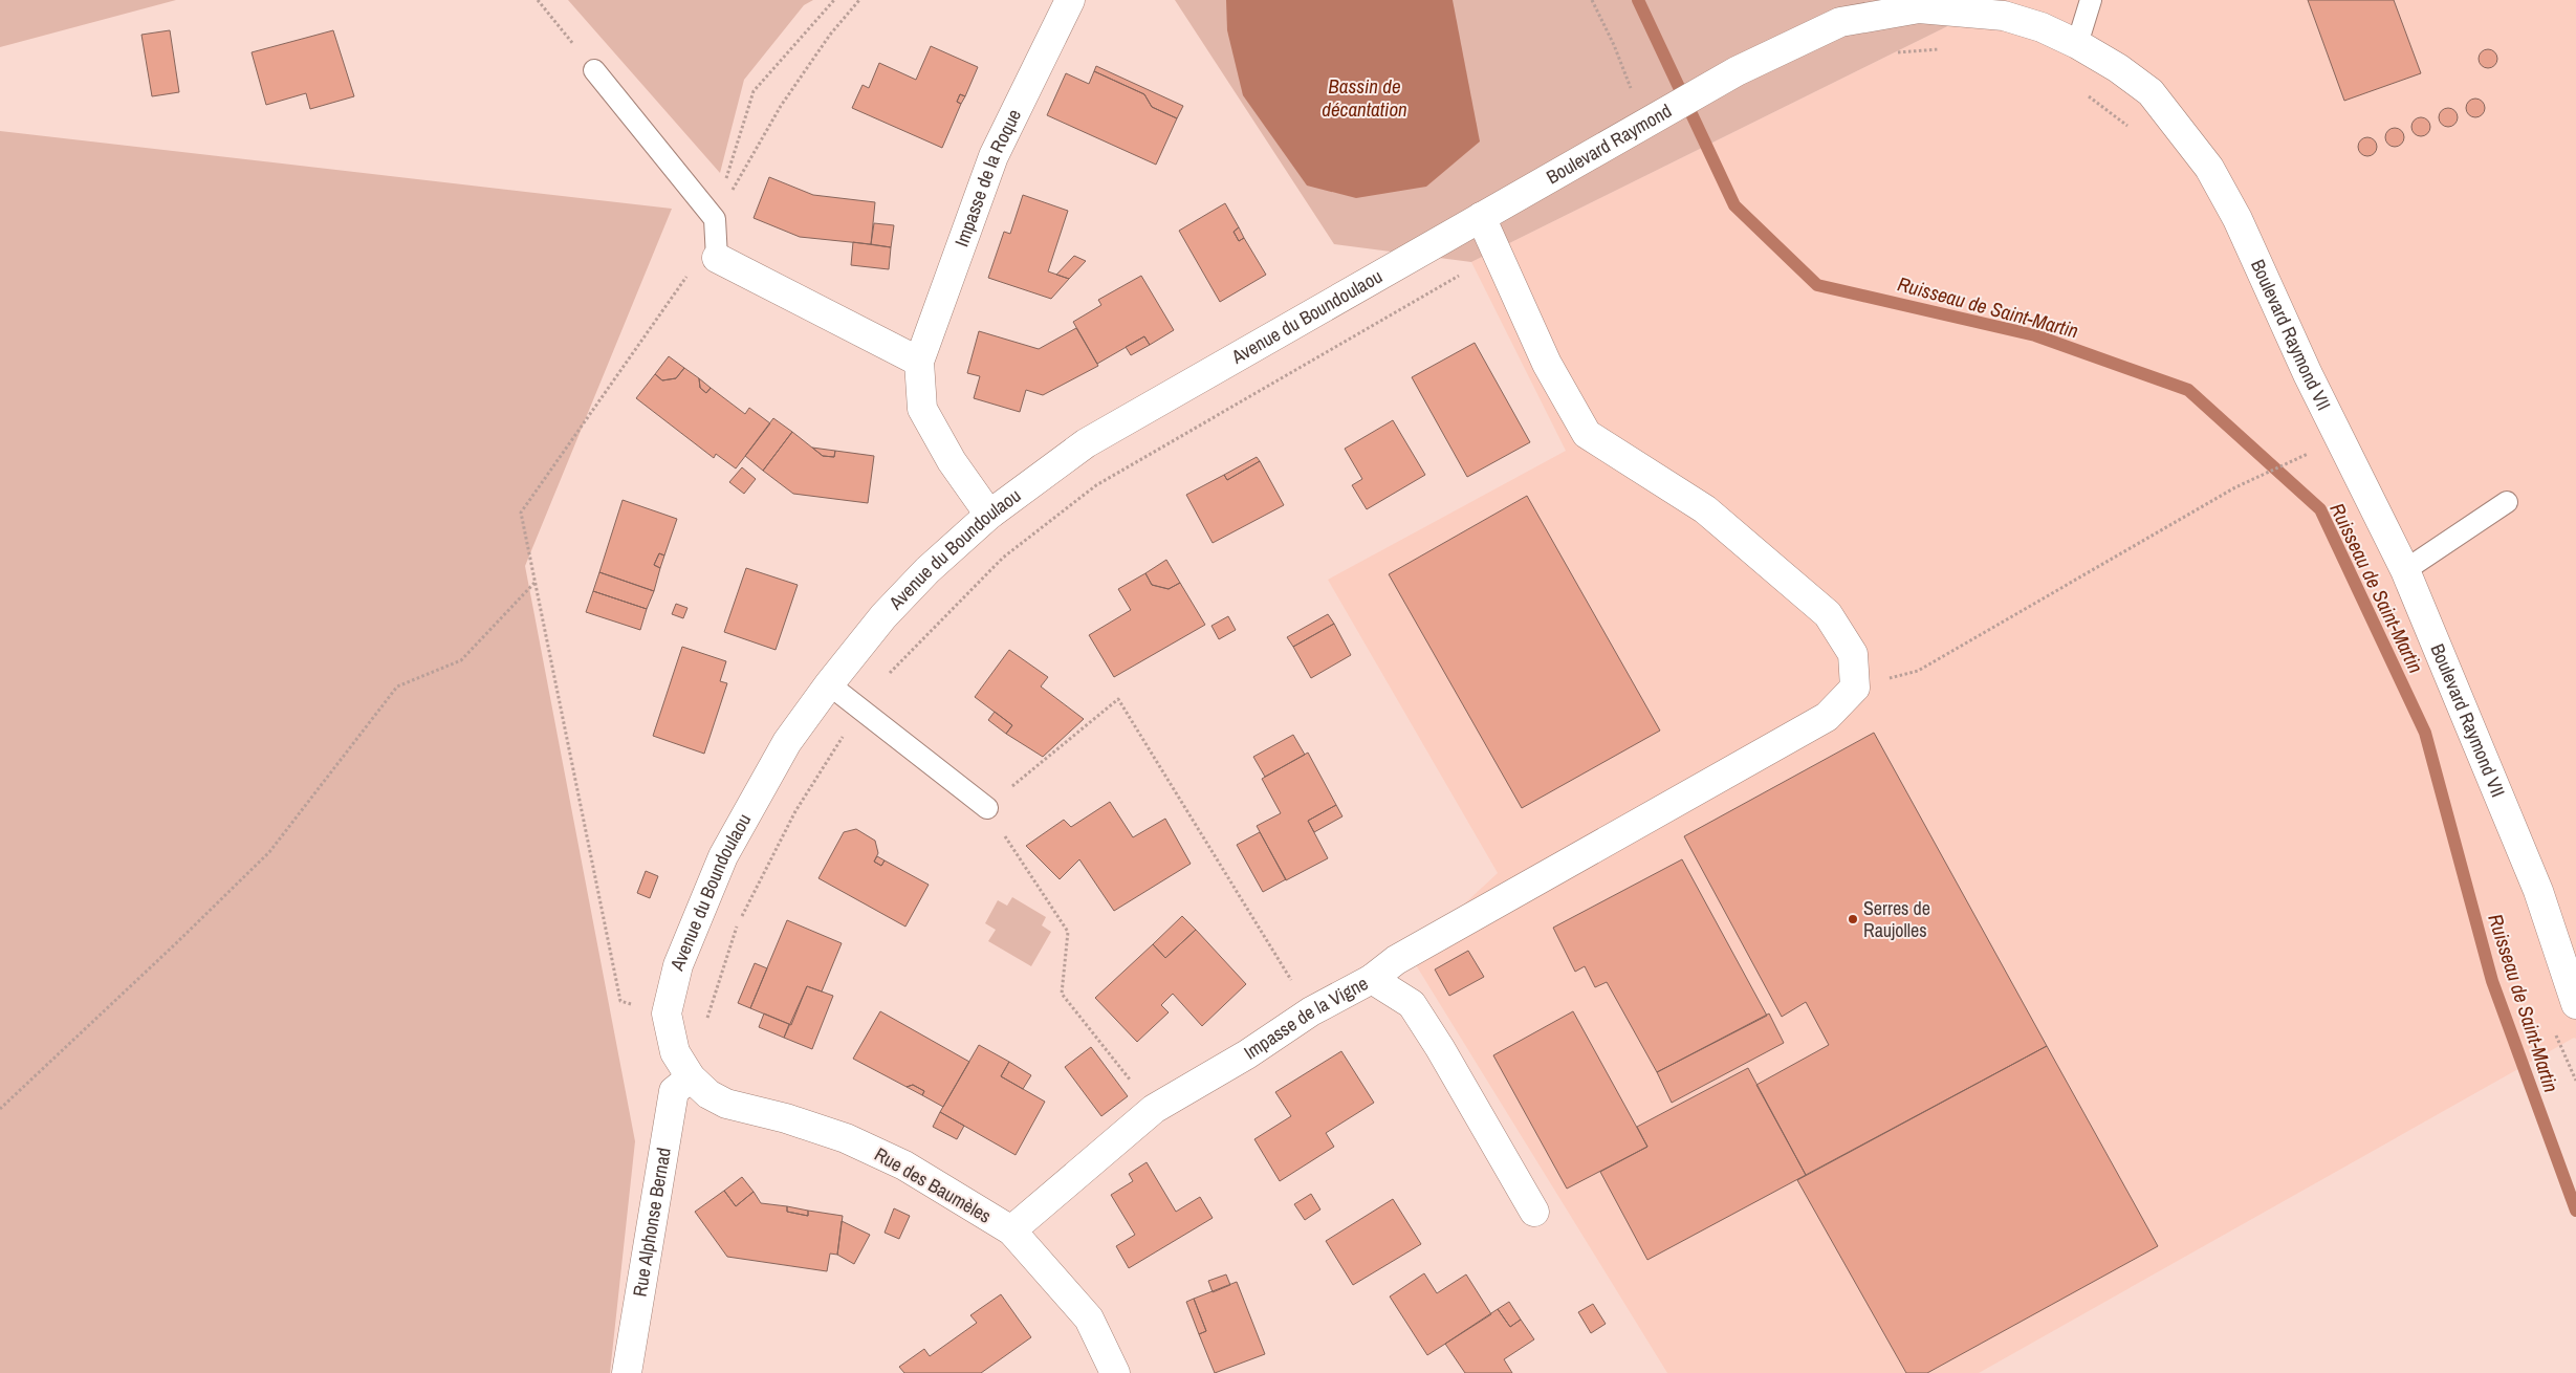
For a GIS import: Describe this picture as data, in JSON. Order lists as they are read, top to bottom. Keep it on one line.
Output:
{"streets":{"street":["Boulevard Raymond","Impasse de la Roque","Avenue du Boundoulaou","Boulevard Raymond VII","Impasse de la Vigne","Rue des Baumèles","Rue Alphonse Bernad"]},"crossings":[["Boulevard Raymond","Avenue du Boundoulaou"],["Boulevard Raymond","Boulevard Raymond VII"],["Impasse de la Roque","Avenue du Boundoulaou"],["Avenue du Boundoulaou","Rue des Baumèles"],["Avenue du Boundoulaou","Rue Alphonse Bernad"],["Impasse de la Vigne","Rue des Baumèles"],["Rue des Baumèles","Rue Alphonse Bernad"]],"water":["Bassin de décantation","Ruisseau de Saint-Martin"],"places":["Serres de Raujolles"]}
